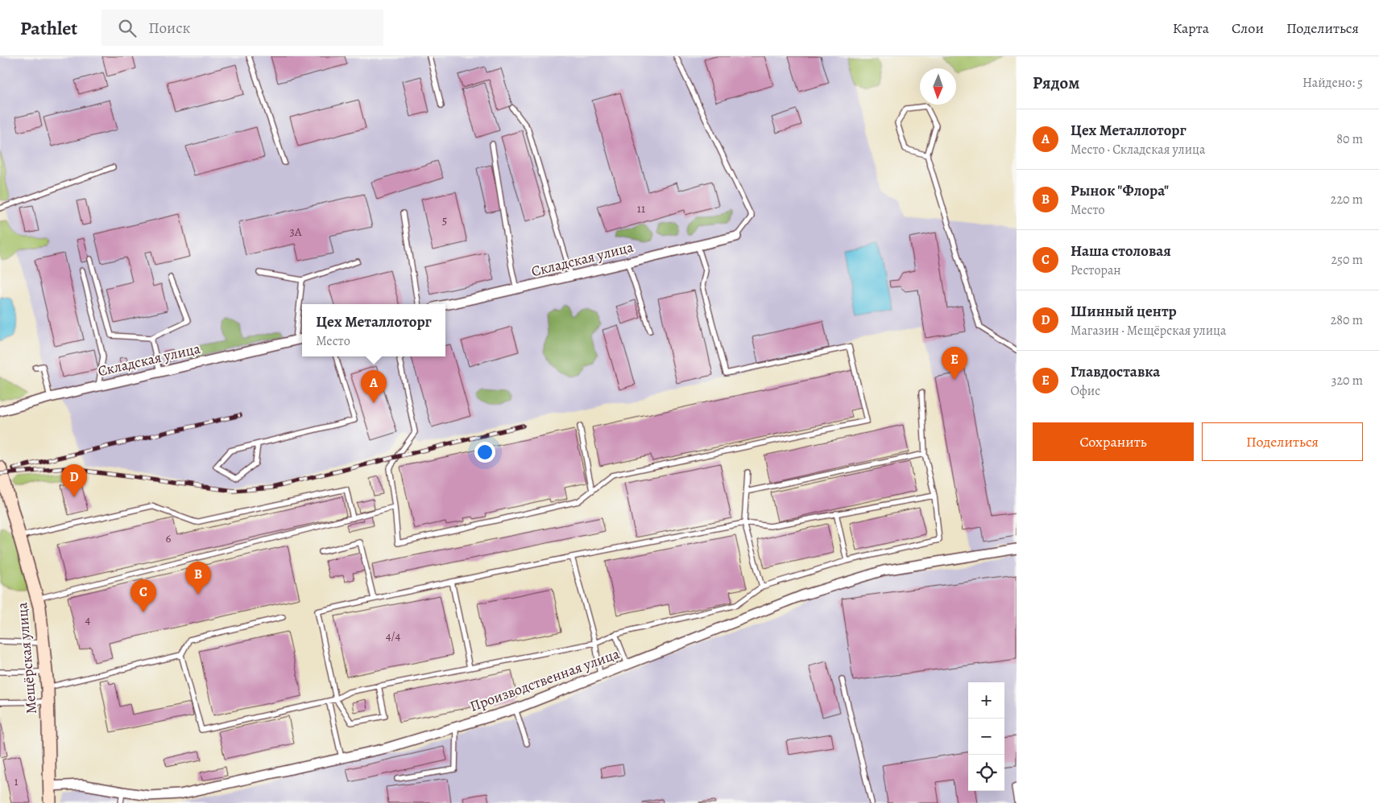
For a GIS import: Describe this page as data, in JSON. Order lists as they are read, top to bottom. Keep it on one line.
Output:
{"streets":{"main road":["Мещёрская улица"],"street":["Складская улица","Производственная улица"]},"crossings":[["Мещёрская улица","Производственная улица"]],"house_numbers":["11","5","3А","6","4","4/4","1"],"north":"bottom","page":{"header":"Pathlet","search":"Поиск","nav":["Карта","Слои","Поделиться"],"heading":["Рядом","Найдено: 5"],"list":[{"mark":"A","name":"Цех Металлоторг","note":"Место · Складская улица","value":"80 m"},{"mark":"B","name":"Рынок \"Флора\"","note":"Место","value":"220 m"},{"mark":"C","name":"Наша столовая","note":"Ресторан","value":"250 m"},{"mark":"D","name":"Шинный центр","note":"Магазин · Мещёрская улица","value":"280 m"},{"mark":"E","name":"Главдоставка","note":"Офис","value":"320 m"}],"popup":["Цех Металлоторг","Место"],"pins":["E","A","D","B","C"],"buttons":["Сохранить","Поделиться"],"map_buttons":["+","−"]}}
